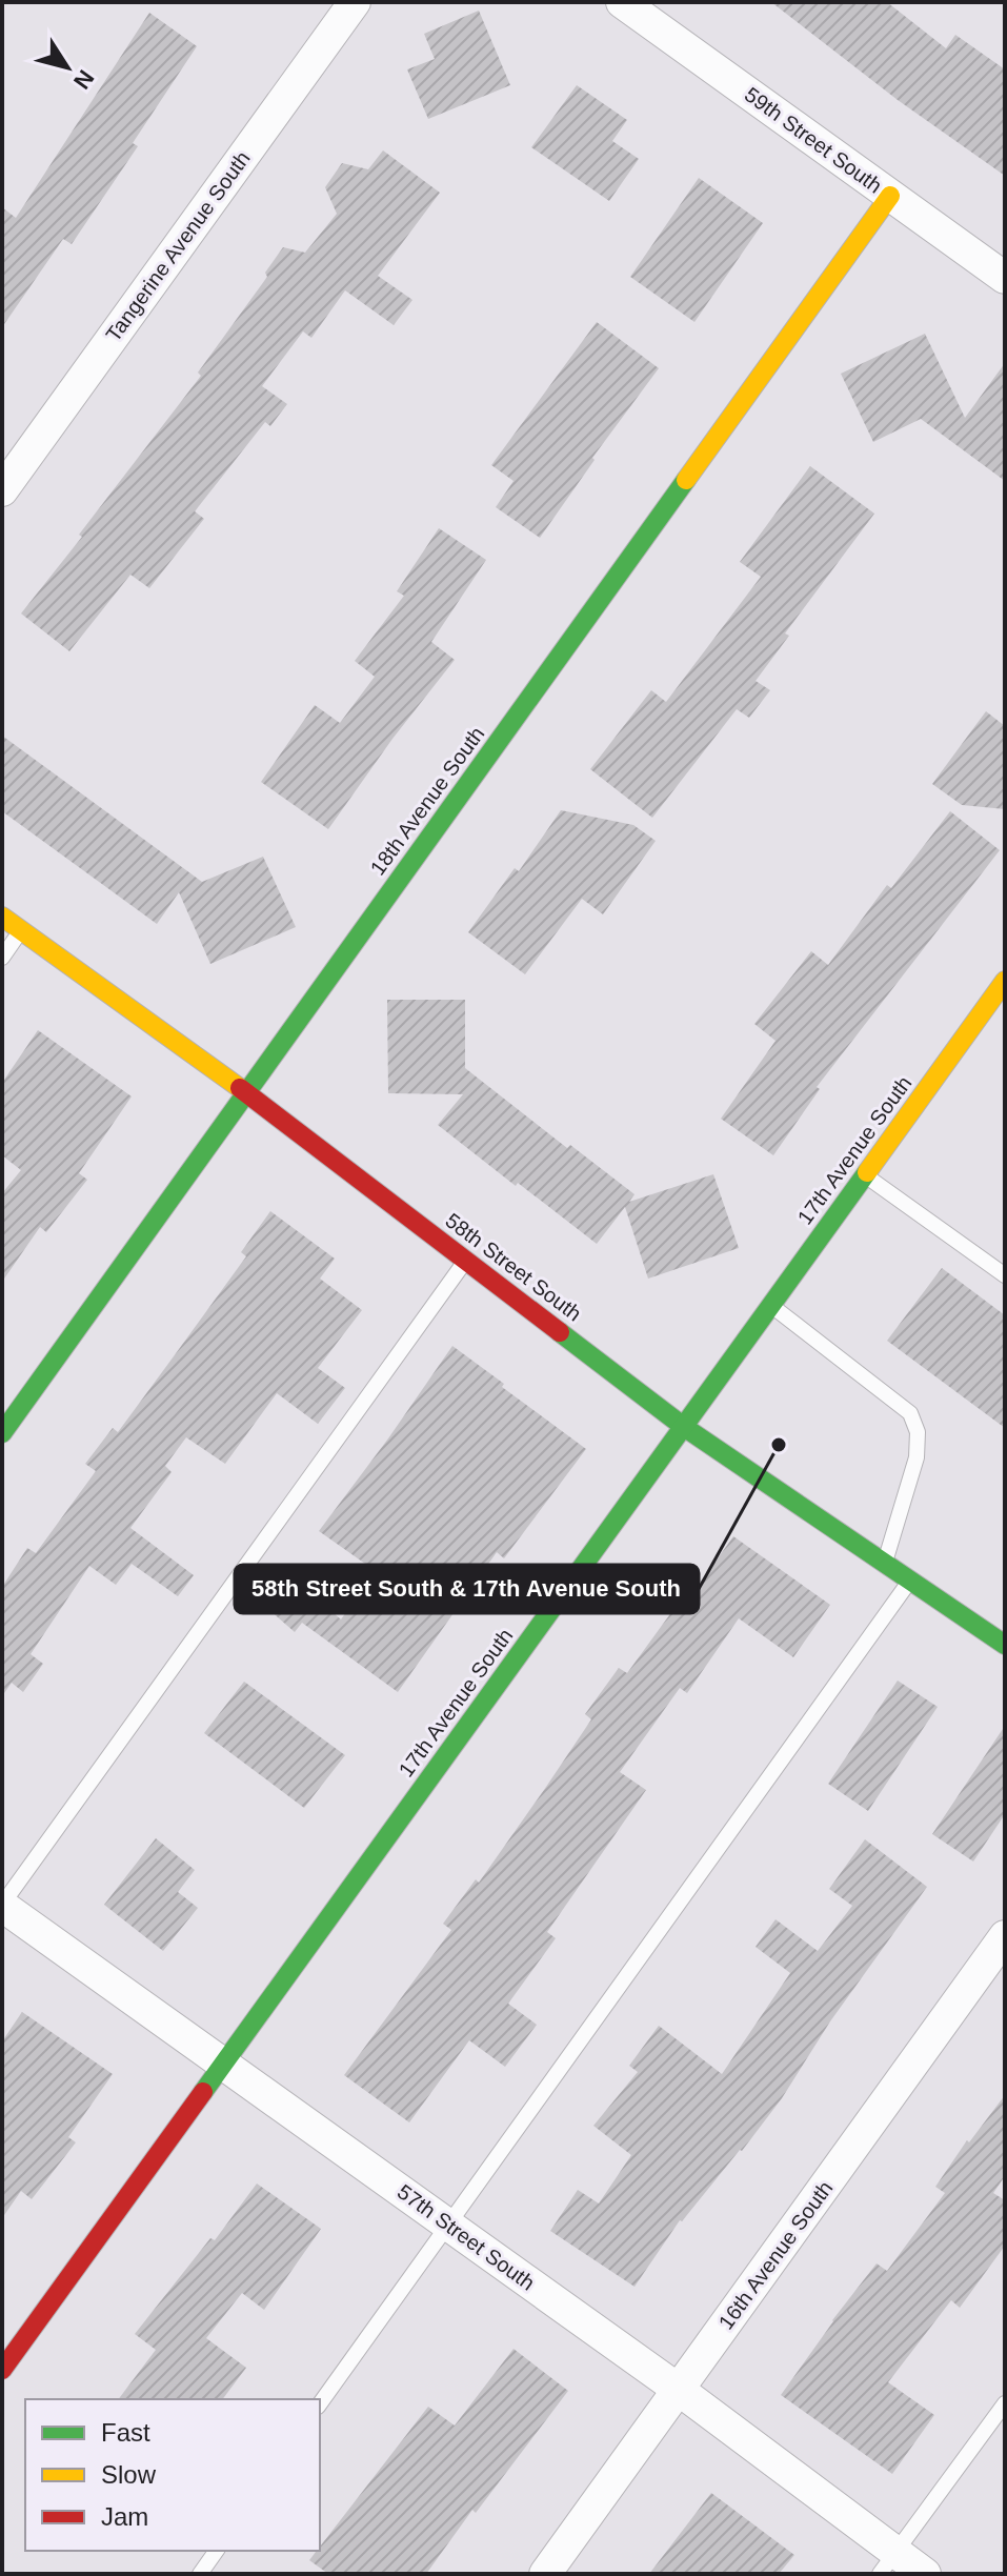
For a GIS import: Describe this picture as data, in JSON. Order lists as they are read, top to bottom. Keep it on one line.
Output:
{"streets":{"street":["59th Street South","Tangerine Avenue South","18th Avenue South","17th Avenue South","58th Street South","57th Street South","16th Avenue South"]},"crossings":[["59th Street South","18th Avenue South"],["18th Avenue South","58th Street South"],["17th Avenue South","58th Street South"],["17th Avenue South","57th Street South"],["57th Street South","16th Avenue South"]],"places":["58th Street South & 17th Avenue South"],"legend":["Fast","Slow","Jam"],"north":"bottom right"}
